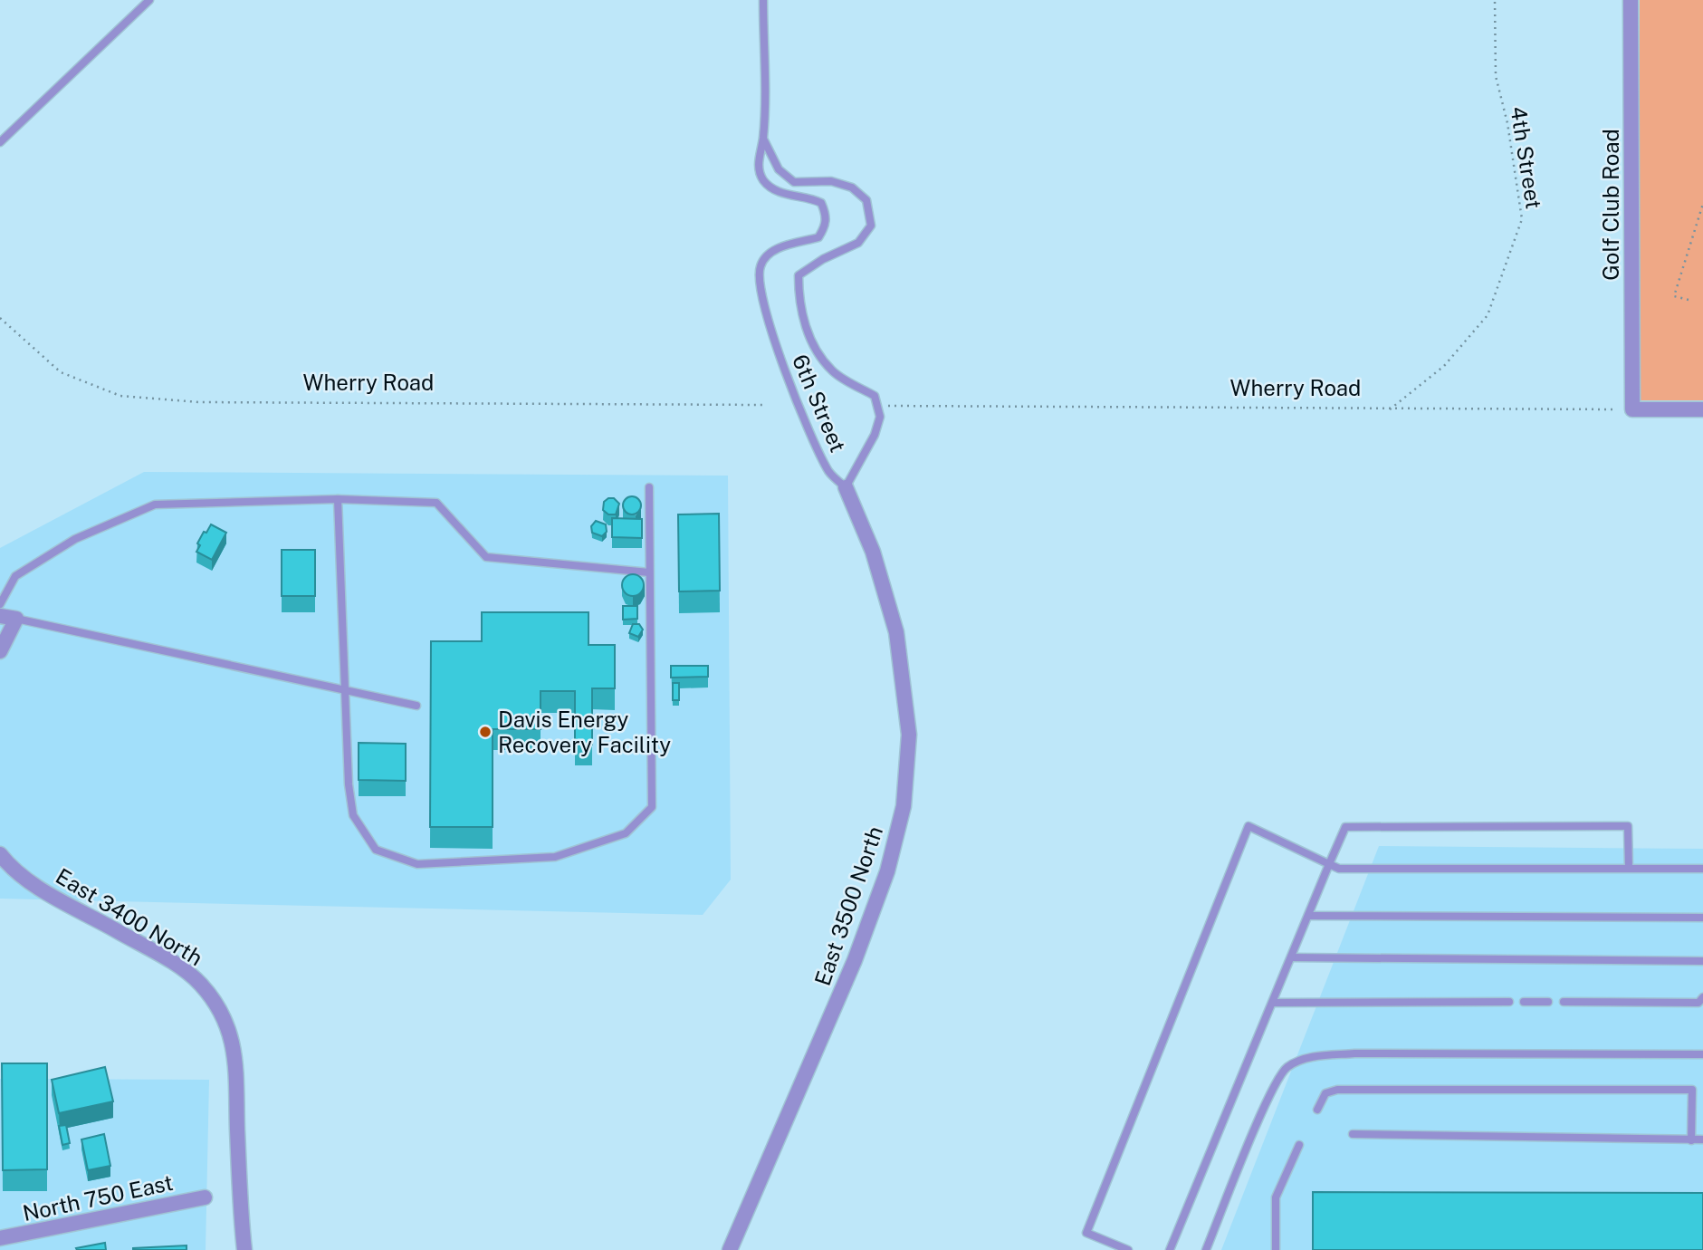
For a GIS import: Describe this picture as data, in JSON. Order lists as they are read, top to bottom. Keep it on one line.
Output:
{"streets":{"street":["Golf Club Road","East 3500 North","East 3400 North","North 750 East"],"lane":["6th Street"],"path":["4th Street","Wherry Road"]},"crossings":[["4th Street","Wherry Road"],["Golf Club Road","Wherry Road"],["6th Street","East 3500 North"]],"places":["Davis Energy Recovery Facility"]}
